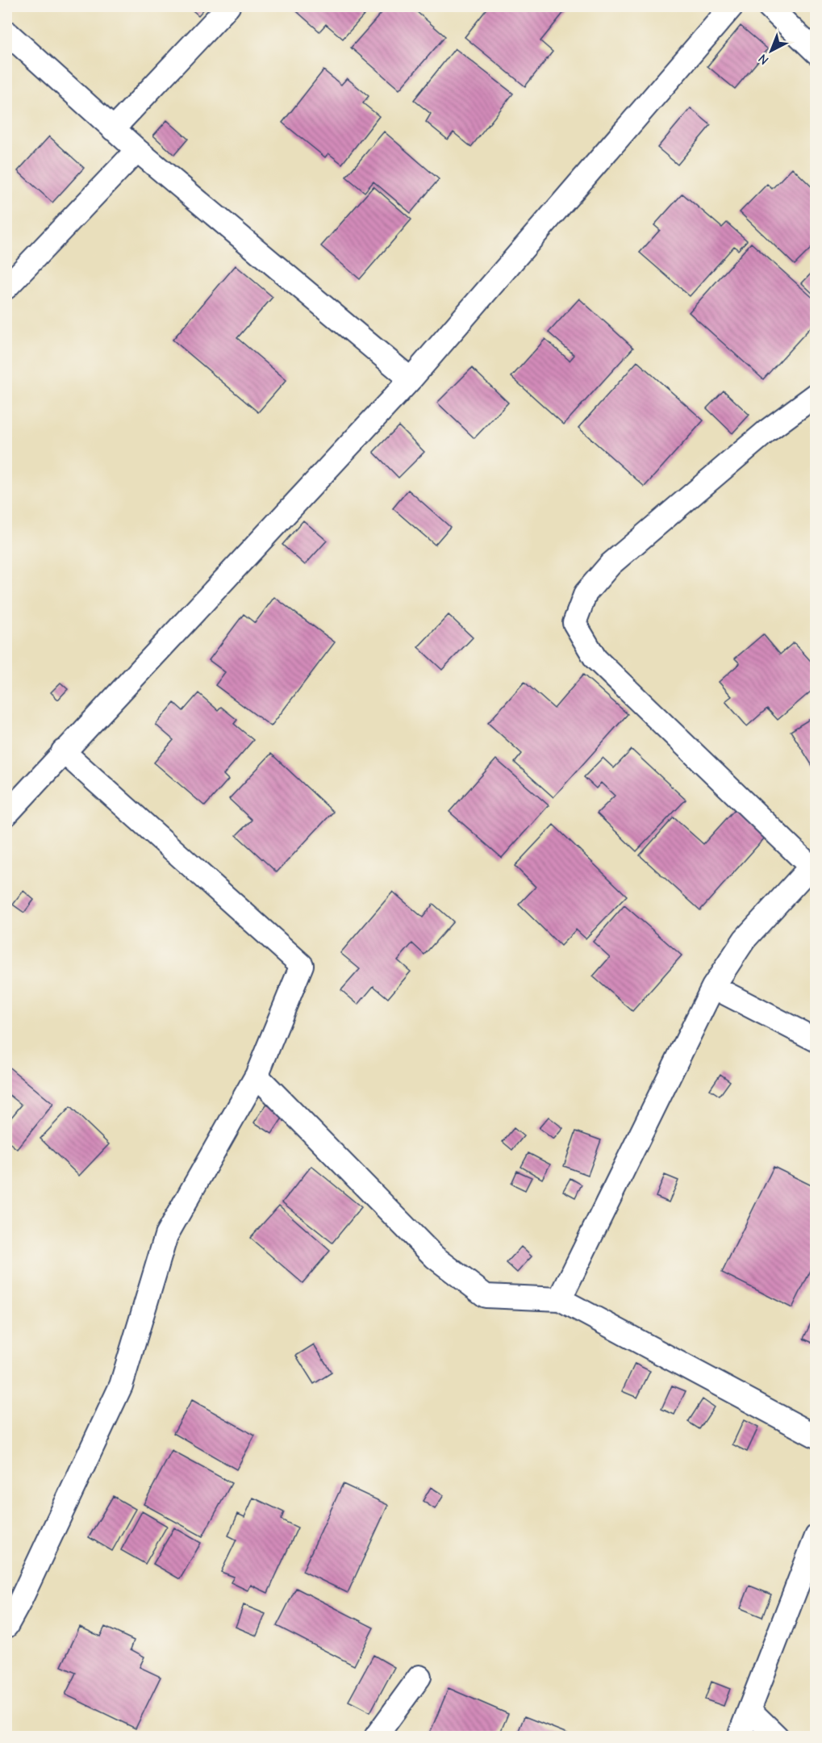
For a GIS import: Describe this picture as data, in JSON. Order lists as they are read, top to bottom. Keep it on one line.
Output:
{"north":"bottom left"}
